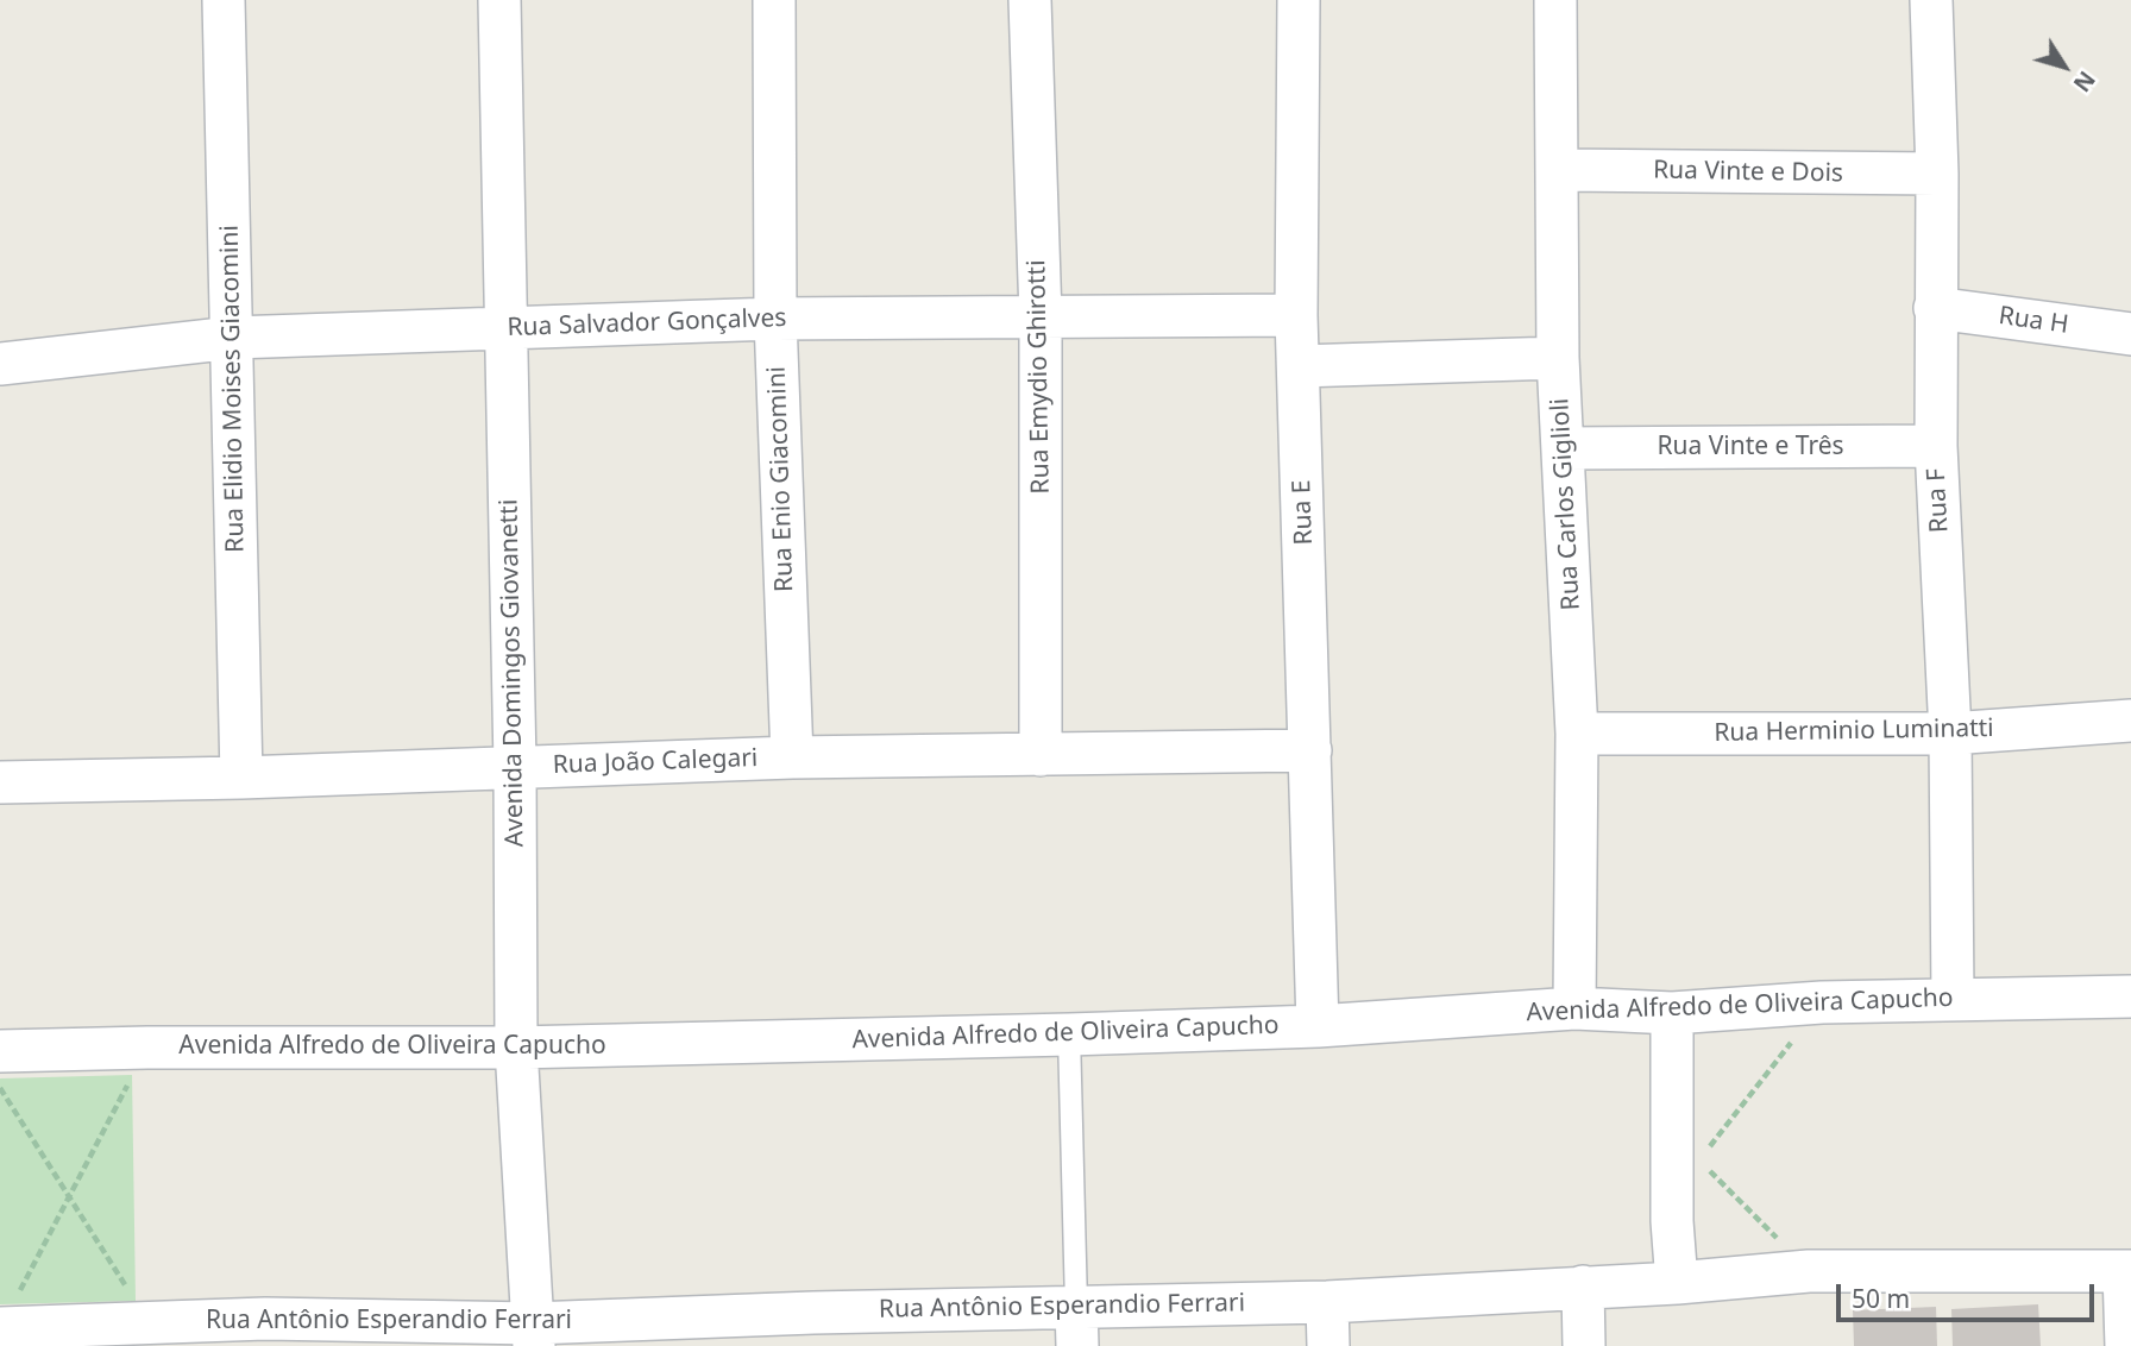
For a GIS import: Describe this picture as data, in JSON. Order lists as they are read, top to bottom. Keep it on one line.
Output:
{"streets":{"street":["Rua Vinte e Dois","Rua H","Rua Salvador Gonçalves","Rua Emydio Ghirotti","Rua Elidio Moises Giacomini","Rua Vinte e Três","Rua Enio Giacomini","Rua F","Rua Carlos Giglioli","Rua E","Avenida Domingos Giovanetti","Rua Herminio Luminatti","Rua João Calegari","Avenida Alfredo de Oliveira Capucho","Rua Antônio Esperandio Ferrari"]},"crossings":[["Rua Vinte e Dois","Rua F"],["Rua Vinte e Dois","Rua Carlos Giglioli"],["Rua H","Rua F"],["Rua Salvador Gonçalves","Rua Emydio Ghirotti"],["Rua Salvador Gonçalves","Rua Elidio Moises Giacomini"],["Rua Salvador Gonçalves","Rua Enio Giacomini"],["Rua Salvador Gonçalves","Rua E"],["Rua Salvador Gonçalves","Avenida Domingos Giovanetti"],["Rua Emydio Ghirotti","Rua João Calegari"],["Rua Elidio Moises Giacomini","Rua João Calegari"],["Rua Vinte e Três","Rua F"],["Rua Vinte e Três","Rua Carlos Giglioli"],["Rua Enio Giacomini","Rua João Calegari"],["Rua F","Rua Herminio Luminatti"],["Rua F","Avenida Alfredo de Oliveira Capucho"],["Rua Carlos Giglioli","Rua Herminio Luminatti"],["Rua Carlos Giglioli","Avenida Alfredo de Oliveira Capucho"],["Rua E","Rua João Calegari"],["Rua E","Avenida Alfredo de Oliveira Capucho"],["Avenida Domingos Giovanetti","Rua João Calegari"],["Avenida Domingos Giovanetti","Avenida Alfredo de Oliveira Capucho"],["Avenida Domingos Giovanetti","Rua Antônio Esperandio Ferrari"]],"scale_bar":"50 m","north":"bottom right"}
